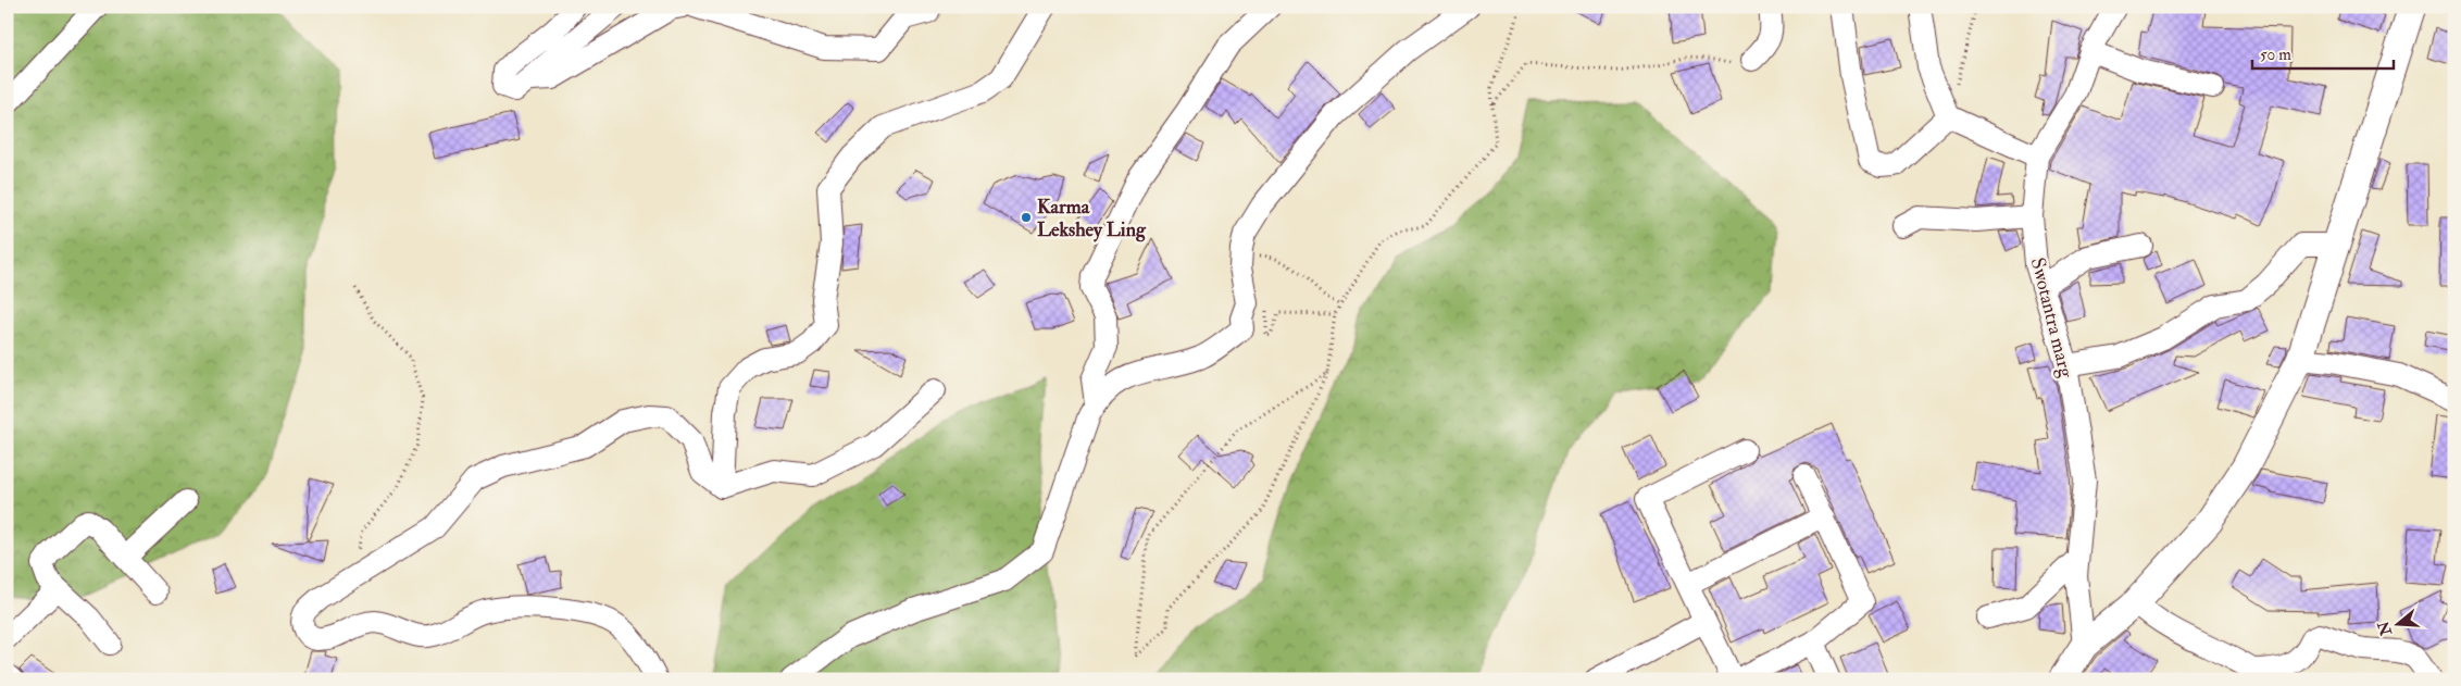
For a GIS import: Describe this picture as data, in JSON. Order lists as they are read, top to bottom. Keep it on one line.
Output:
{"streets":{"street":["Swotantra marg"]},"places":["Karma Lekshey Ling"],"scale_bar":"50 m","north":"left"}
